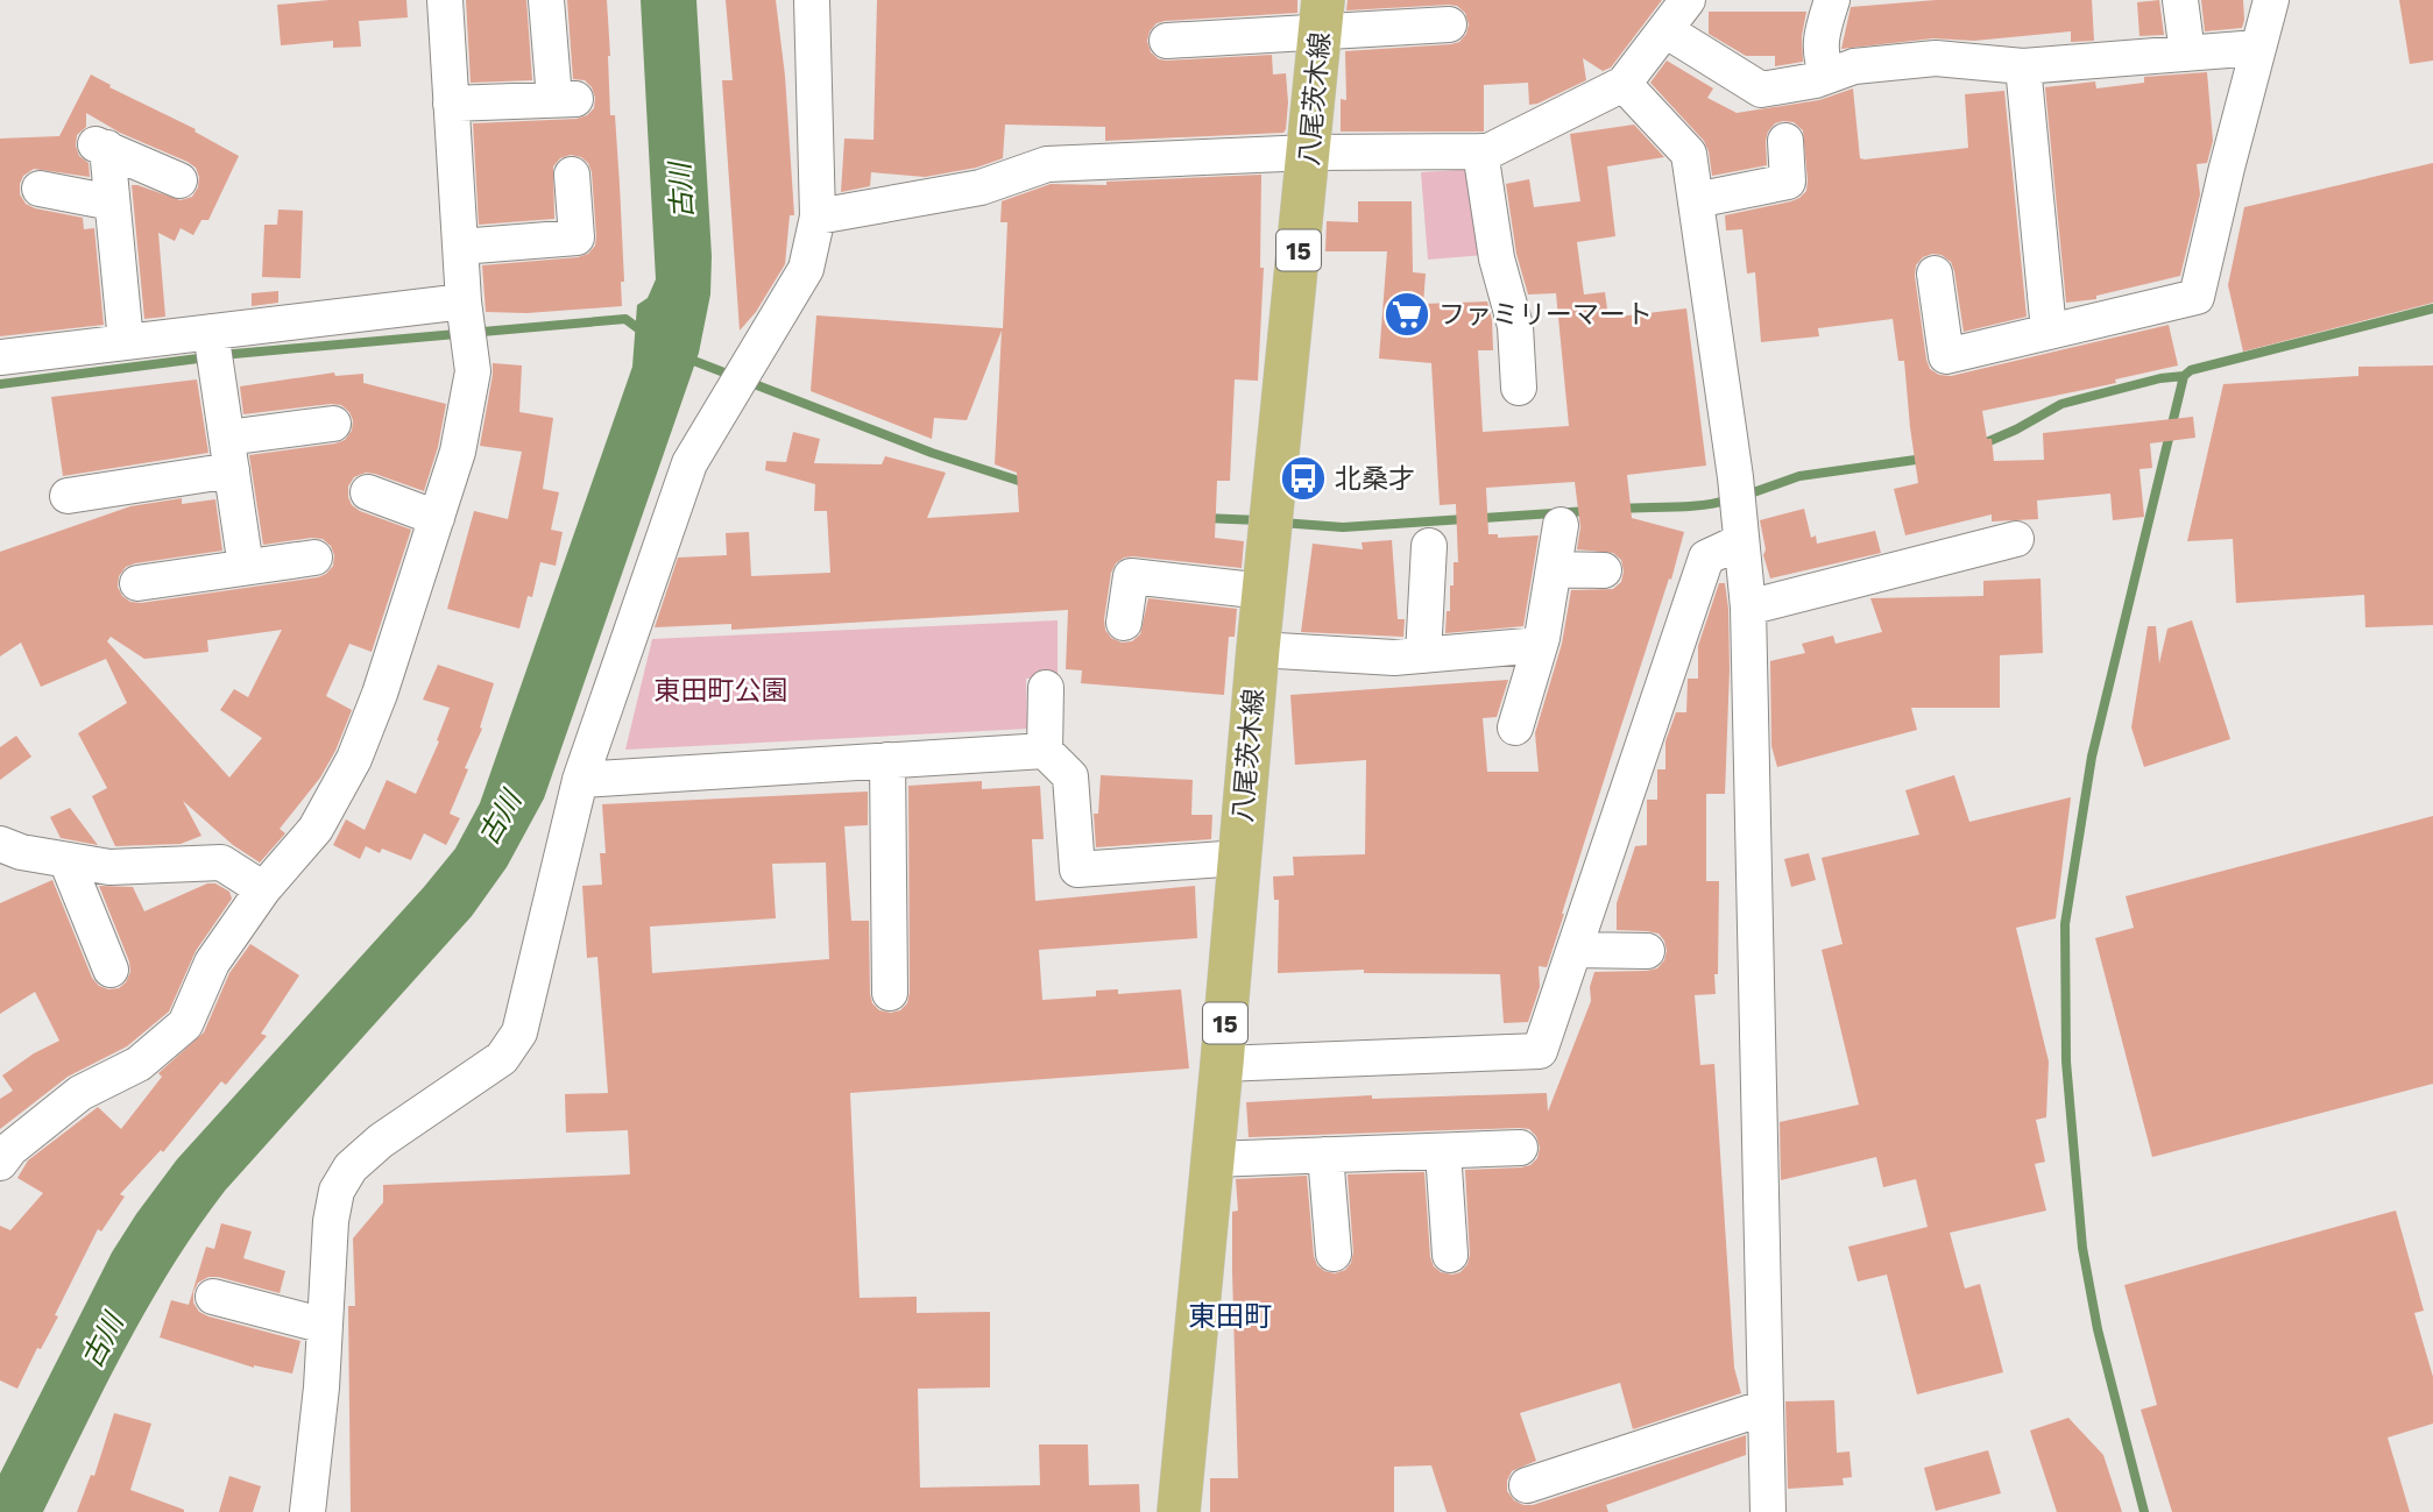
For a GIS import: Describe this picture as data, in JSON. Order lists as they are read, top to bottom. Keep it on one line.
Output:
{"streets":{"main road":["八尾茨木線","15"]},"districts":["東田町"],"water":["古川"],"parks":["東田町公園"],"places":{"supermarket":["ファミリーマート"],"bus stop":["北桑才"]}}
